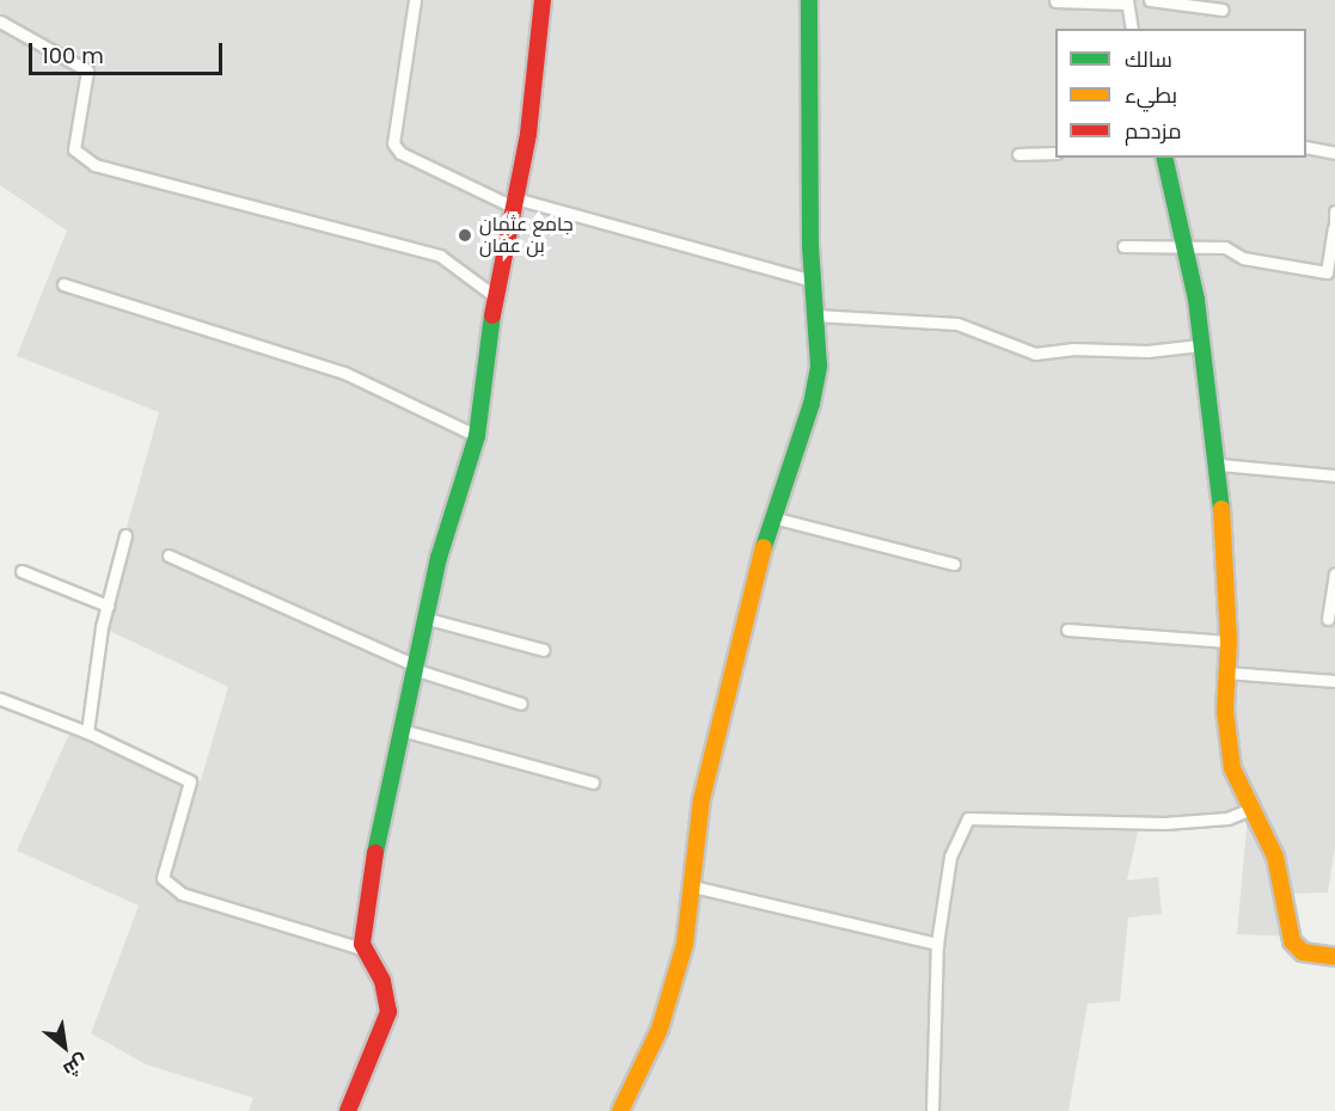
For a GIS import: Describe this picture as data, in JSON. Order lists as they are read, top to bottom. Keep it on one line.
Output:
{"places":["جامع عثمان بن عفان"],"legend":["سالك","بطيء","مزدحم"],"scale_bar":"100 m","north":"bottom right"}
